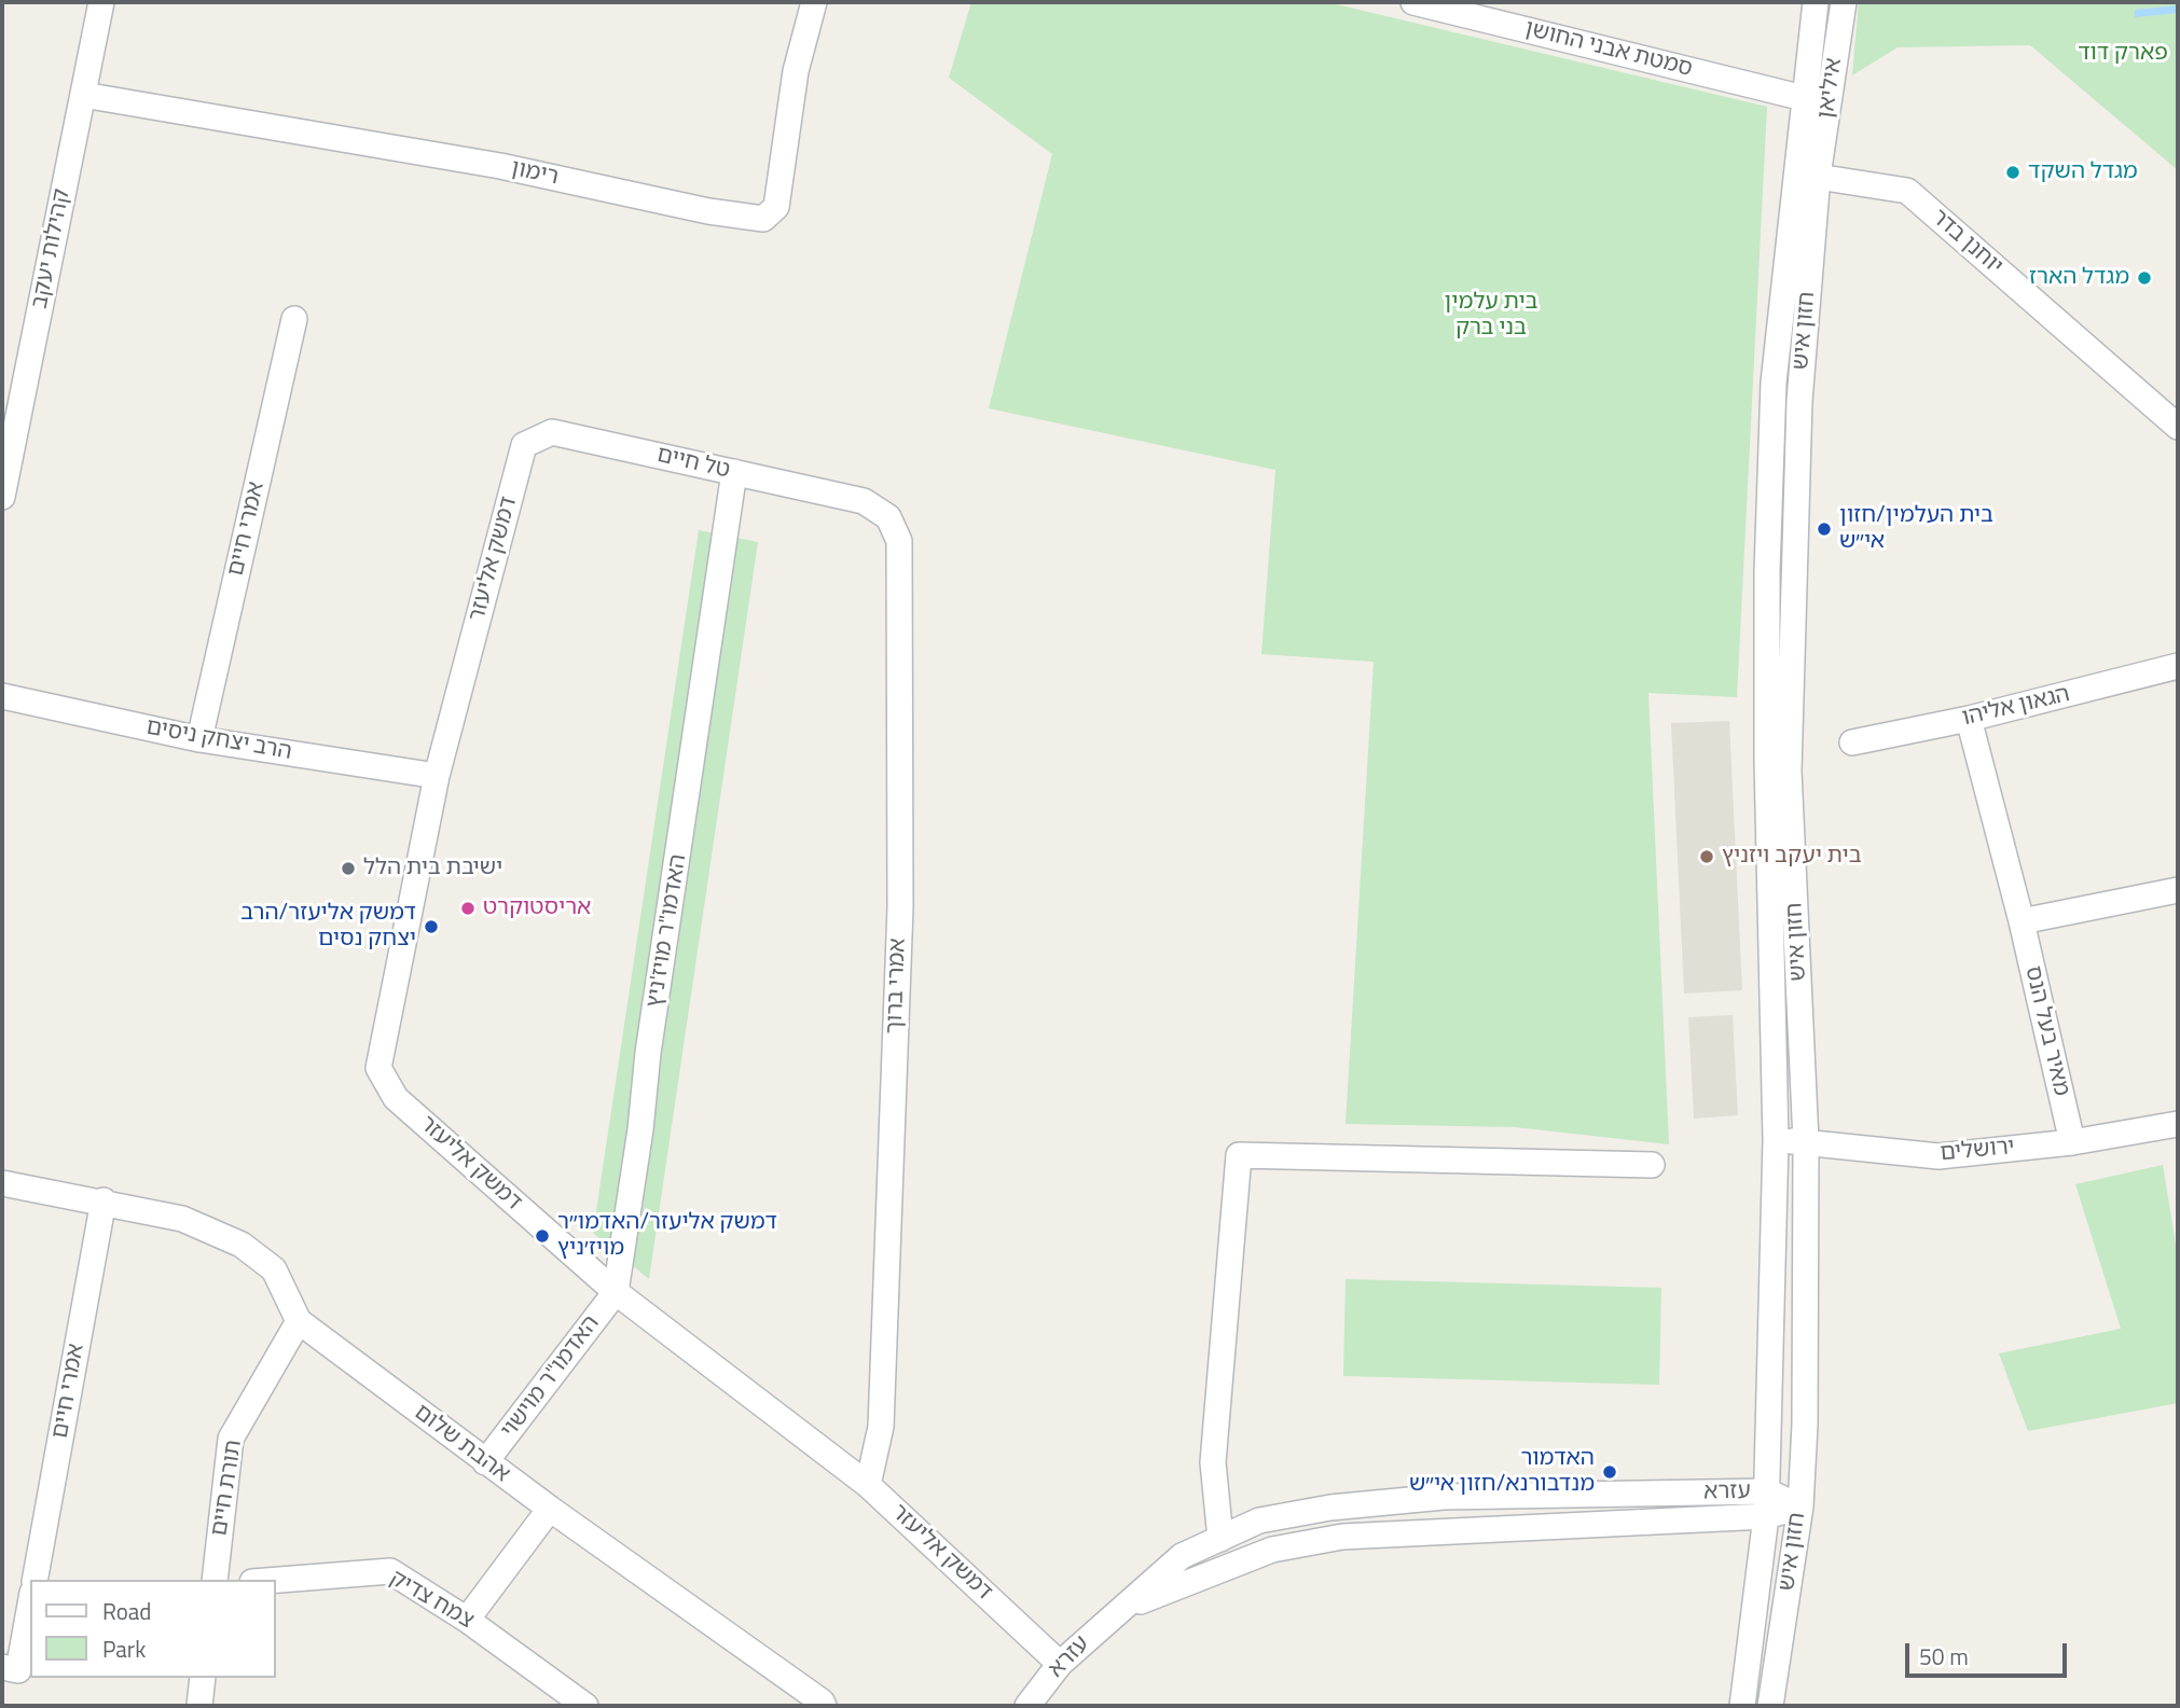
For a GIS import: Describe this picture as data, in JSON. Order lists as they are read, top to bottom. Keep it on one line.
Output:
{"streets":{"street":["סמטת אבני החושן","איליאן","רימון","יוחנן בדר","קהילות יעקב","חזון איש","טל חיים","אמרי חיים","דמשק אליעזר","הגאון אליהו","הרב יצחק ניסים","האדמו\"ר מויז'ניץ","אמרי ברוך","מאיר בעל הנס","ירושלים","האדמו\"ר מוישוי","אהבת שלום","תורת חיים","עזרא","צמח צדיק"]},"crossings":[["סמטת אבני החושן","איליאן"],["איליאן","יוחנן בדר"],["איליאן","חזון איש"],["רימון","קהילות יעקב"],["יוחנן בדר","חזון איש"],["חזון איש","ירושלים"],["חזון איש","עזרא"],["טל חיים","דמשק אליעזר"],["טל חיים","האדמו\"ר מויז'ניץ"],["טל חיים","אמרי ברוך"],["אמרי חיים","הרב יצחק ניסים"],["אמרי חיים","אהבת שלום"],["דמשק אליעזר","הרב יצחק ניסים"],["דמשק אליעזר","האדמו\"ר מויז'ניץ"],["דמשק אליעזר","אמרי ברוך"],["דמשק אליעזר","האדמו\"ר מוישוי"],["דמשק אליעזר","עזרא"],["הגאון אליהו","מאיר בעל הנס"],["האדמו\"ר מויז'ניץ","האדמו\"ר מוישוי"],["מאיר בעל הנס","ירושלים"],["האדמו\"ר מוישוי","אהבת שלום"],["אהבת שלום","תורת חיים"]],"parks":["פארק דוד","בית עלמין בני ברק"],"places":["מגדל השקד","מגדל הארז","בית העלמין/חזון אי״ש","בית יעקב ויזניץ","ישיבת בית הלל","אריסטוקרט","דמשק אליעזר/הרב יצחק נסים","דמשק אליעזר/האדמו״ר מויז׳ניץ","האדמור מנדבורנא/חזון אי״ש"],"legend":["Road","Park"],"scale_bar":"50 m"}
